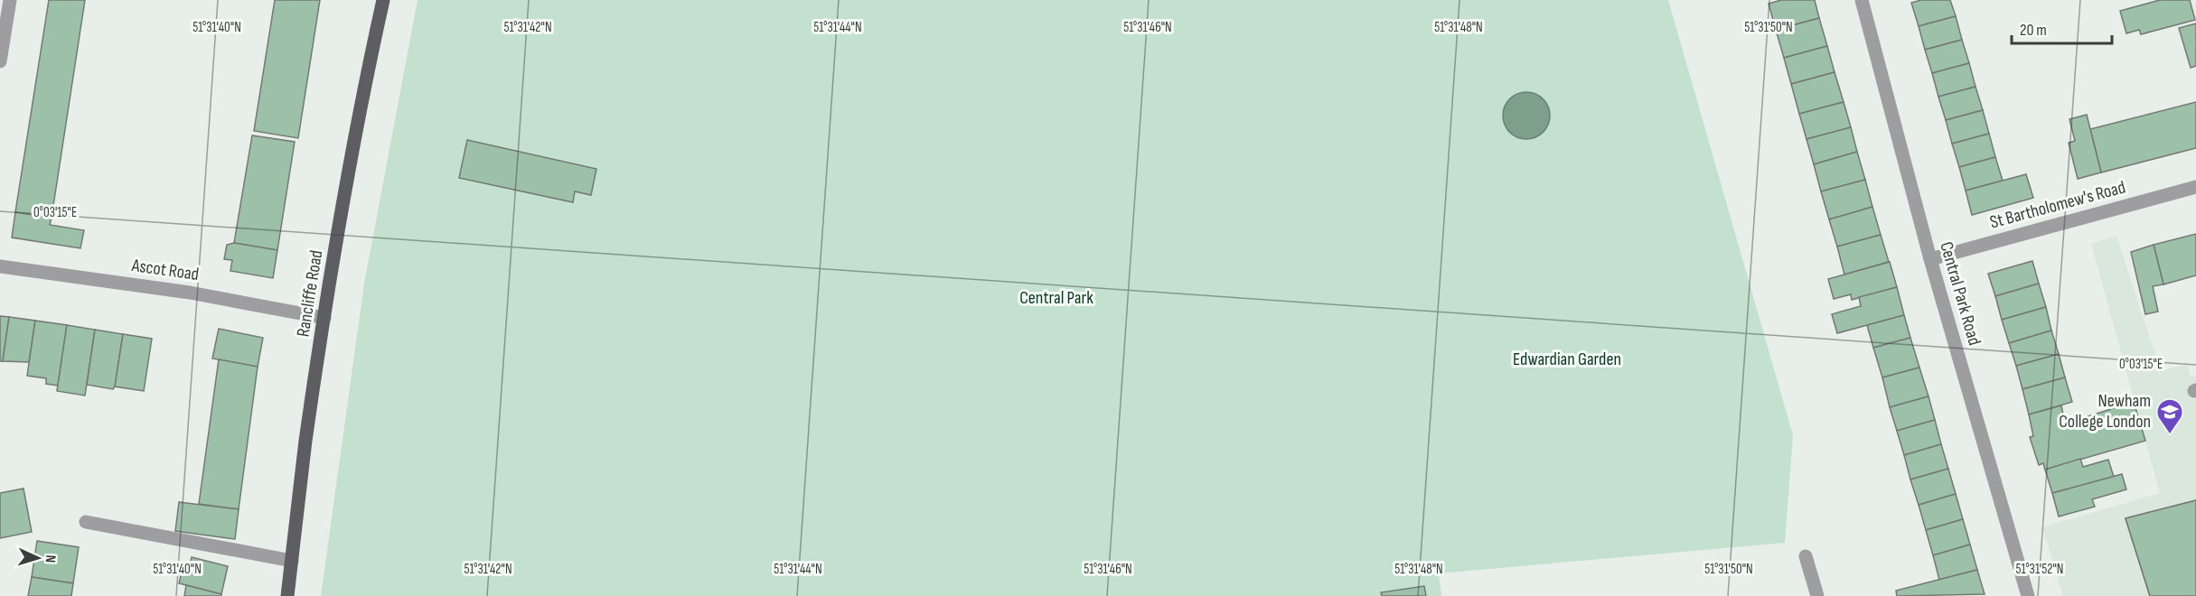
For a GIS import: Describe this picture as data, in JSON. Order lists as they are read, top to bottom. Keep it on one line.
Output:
{"streets":{"main road":["Rancliffe Road"],"street":["St Bartholomew's Road","Ascot Road","Central Park Road"]},"crossings":[["St Bartholomew's Road","Central Park Road"],["Ascot Road","Rancliffe Road"]],"parks":["Central Park","Edwardian Garden"],"places":{"school or university":["Newham College London"]},"scale_bar":"20 m","north":"right","coordinates":["51°31'40\"N","51°31'42\"N","51°31'44\"N","51°31'46\"N","51°31'48\"N","51°31'50\"N","0°03'15\"E","51°31'52\"N"]}
